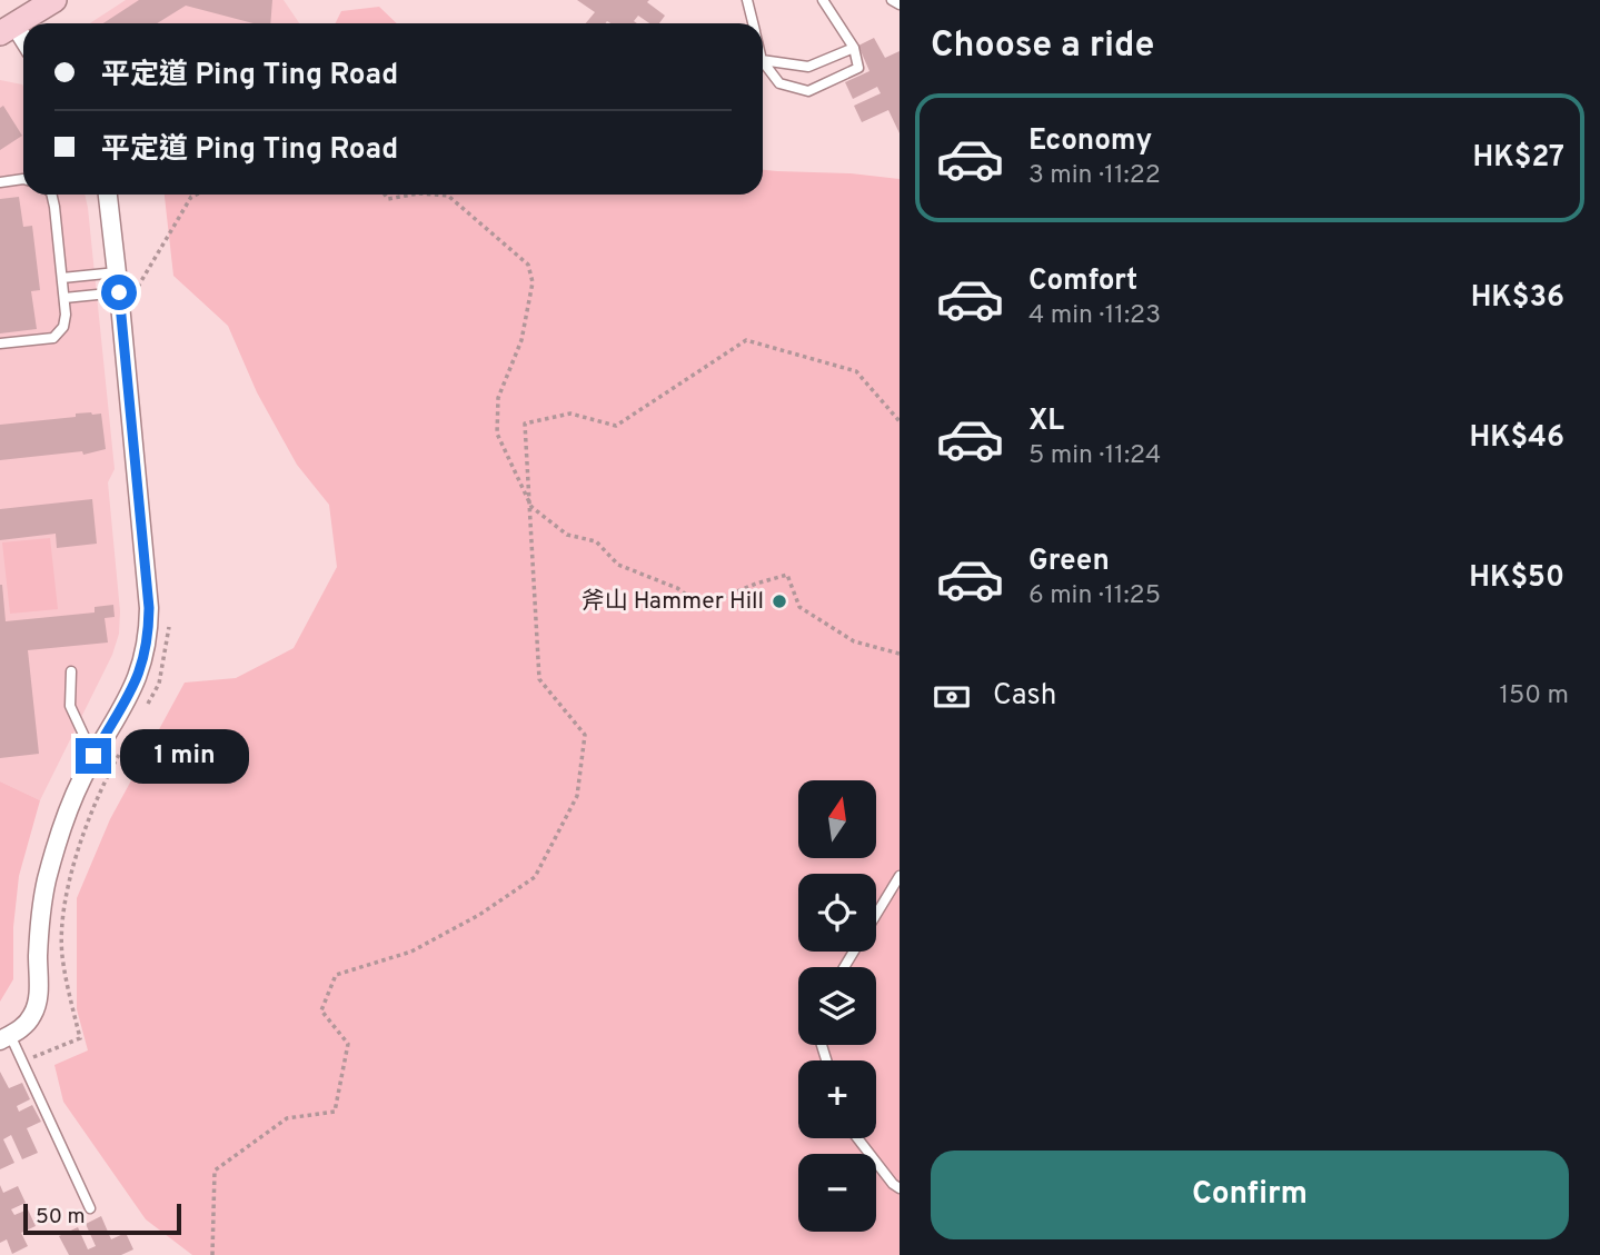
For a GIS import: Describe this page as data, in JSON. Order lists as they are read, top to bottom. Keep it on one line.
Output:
{"places":["斧山 Hammer Hill"],"scale_bar":"50 m","north":"top","page":{"heading":"Choose a ride","banner":["平定道 Ping Ting Road","平定道 Ping Ting Road"],"list":[{"name":"Economy","note":"3 min · 11:22","value":"HK$27"},{"name":"Comfort","note":"4 min · 11:23","value":"HK$36"},{"name":"XL","note":"5 min · 11:24","value":"HK$46"},{"name":"Green","note":"6 min · 11:25","value":"HK$50"}],"pay":["Cash","150 m"],"bubble":"1 min","map_buttons":["+","−"],"buttons":"Confirm","scale":"50 m"}}
